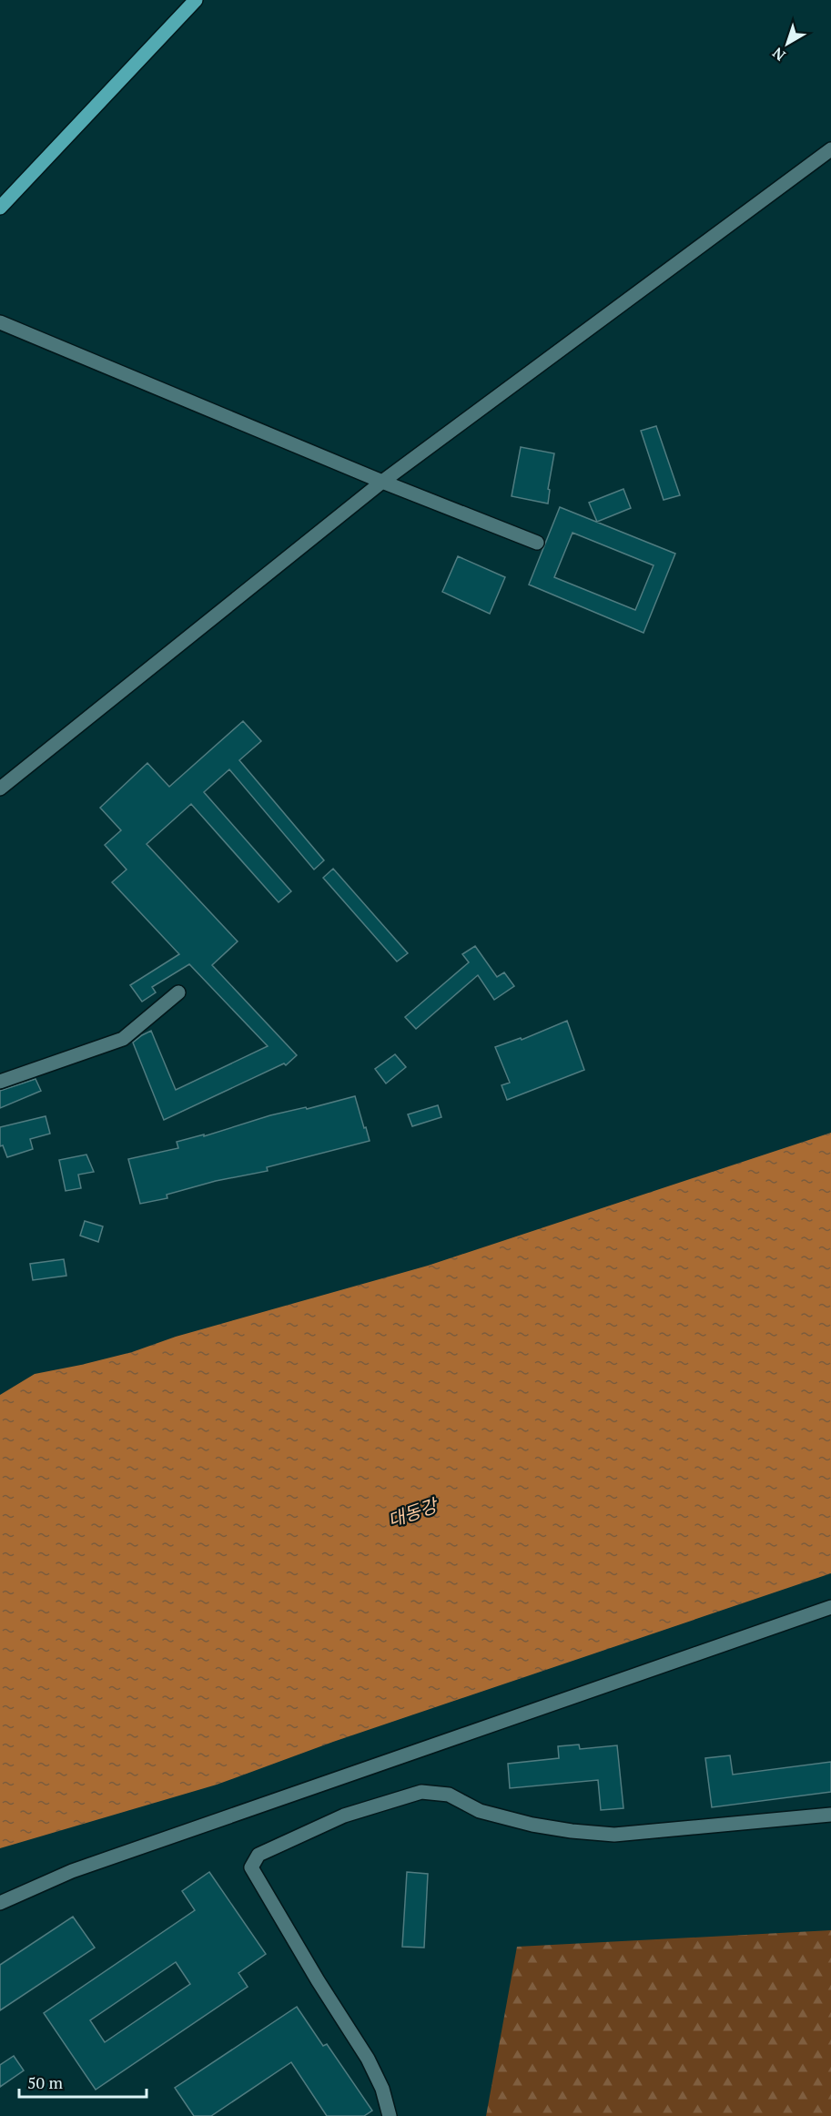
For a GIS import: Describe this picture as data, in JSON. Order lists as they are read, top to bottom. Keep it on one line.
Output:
{"water":["대동강"],"scale_bar":"50 m","north":"bottom left"}
